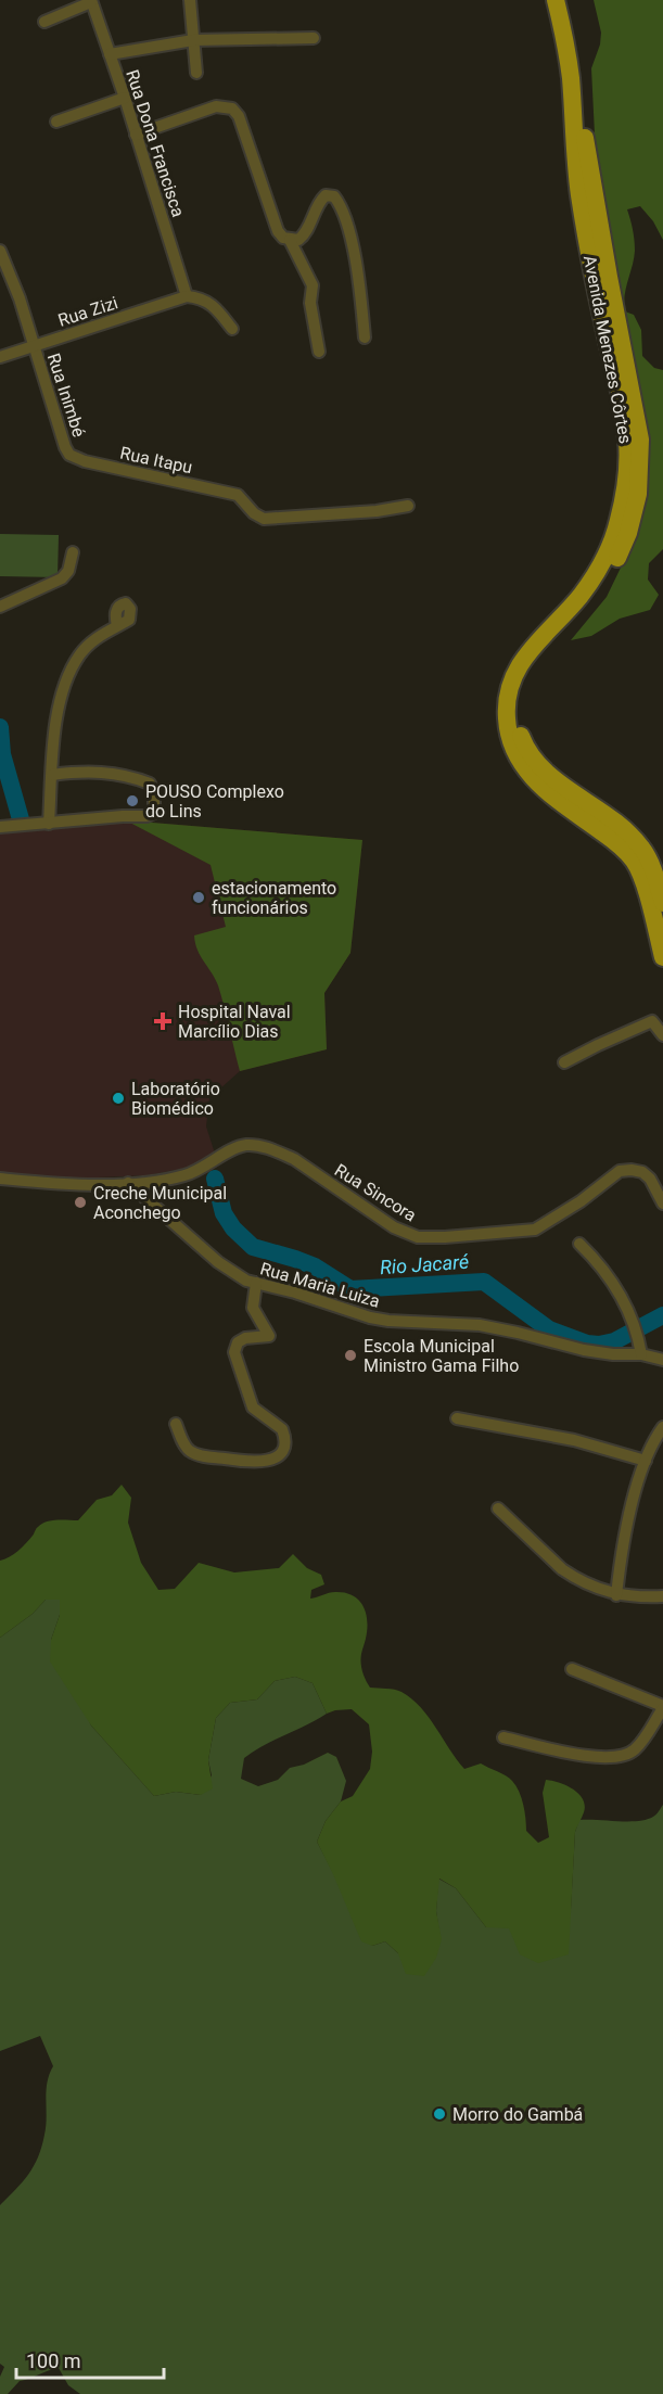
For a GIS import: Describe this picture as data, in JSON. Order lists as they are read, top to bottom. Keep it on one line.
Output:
{"streets":{"main road":["Avenida Menezes Côrtes"],"street":["Rua Dona Francisca","Rua Zizi","Rua Inimbé","Rua Itapu","Rua Sincora","Rua Maria Luiza"]},"crossings":[["Rua Dona Francisca","Rua Zizi"],["Rua Zizi","Rua Inimbé"],["Rua Inimbé","Rua Itapu"],["Rua Sincora","Rua Maria Luiza"]],"water":["Rio Jacaré"],"places":{"other":["POUSO Complexo do Lins","estacionamento funcionários","Laboratório Biomédico","Creche Municipal Aconchego","Escola Municipal Ministro Gama Filho","Morro do Gambá"],"health":["Hospital Naval Marcílio Dias"]},"scale_bar":"100 m"}
